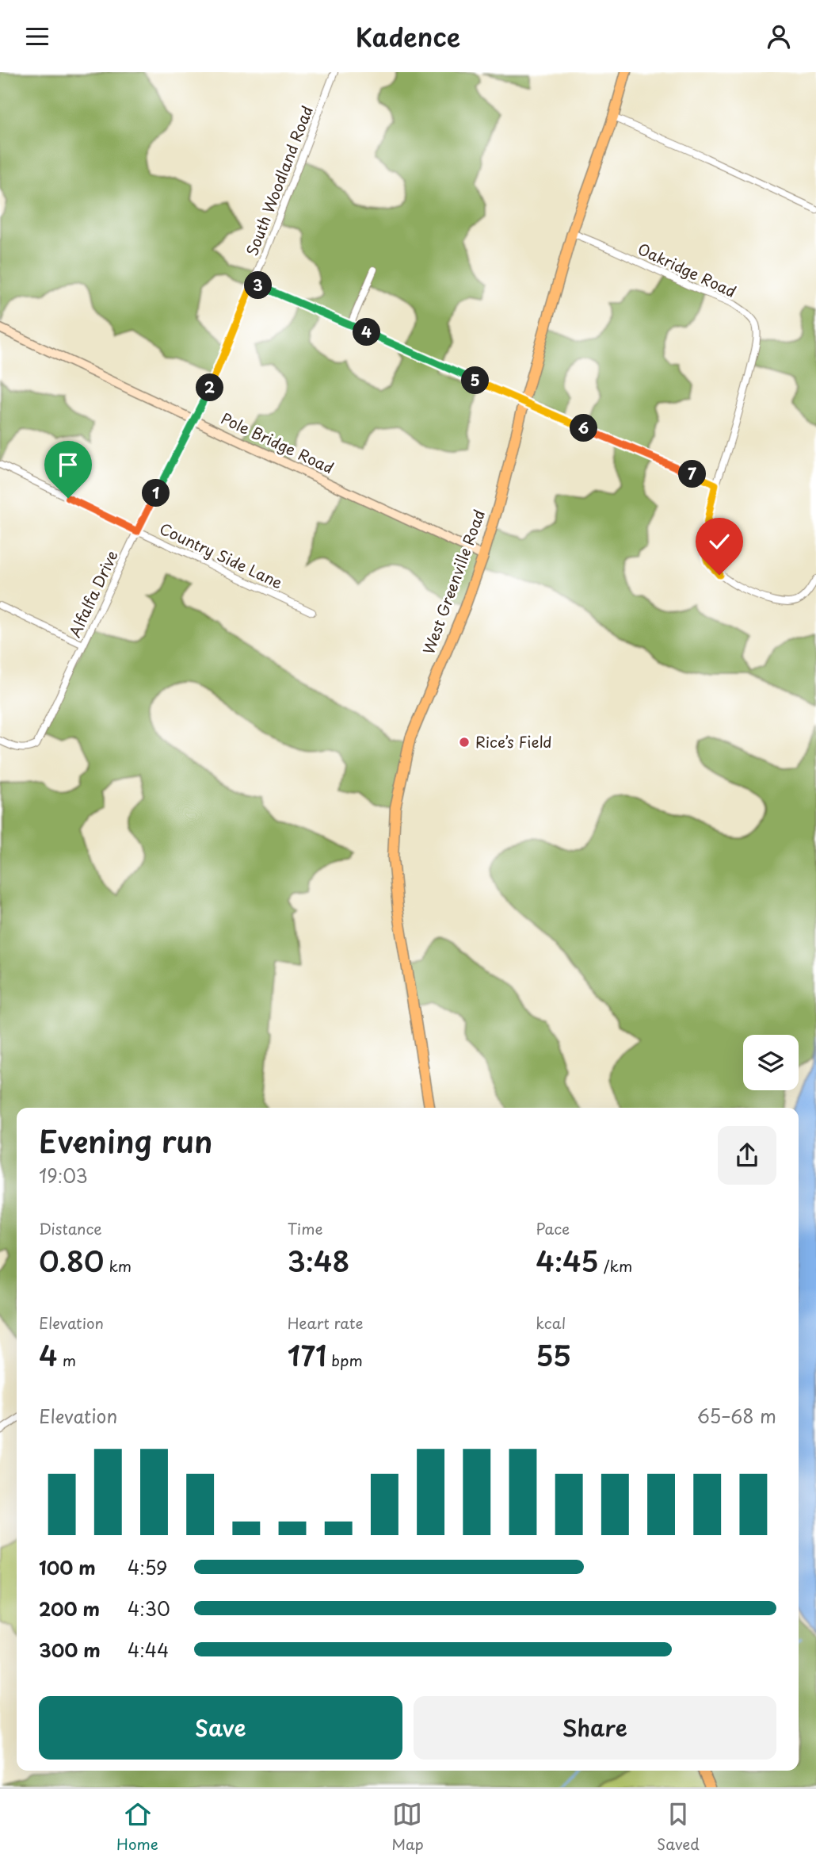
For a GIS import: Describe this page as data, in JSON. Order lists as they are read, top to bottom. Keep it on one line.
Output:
{"streets":{"main road":["West Greenville Road"],"street":["South Woodland Road","Oakridge Road","Pole Bridge Road","Country Side Lane","Alfalfa Drive"]},"crossings":[["South Woodland Road","Pole Bridge Road"],["South Woodland Road","Alfalfa Drive"],["Oakridge Road","West Greenville Road"],["Pole Bridge Road","West Greenville Road"],["Pole Bridge Road","Alfalfa Drive"],["Country Side Lane","Alfalfa Drive"]],"places":["Rice’s Field"],"page":{"header":"Kadence","pins":["3","4","5","2","6","7","1"],"heading":["Evening run","19:03"],"stats":[["Distance","0.80 km"],["Time","3:48"],["Pace","4:45 /km"],["Elevation","4 m"],["Heart rate","171 bpm"],["kcal","55"]],"chart":["Elevation","65–68 m"],"list":[{"name":"100 m","note":"4:59"},{"name":"200 m","note":"4:30"},{"name":"300 m","note":"4:44"}],"buttons":["Save","Share"],"tabs":["Home","Map","Saved"]}}
